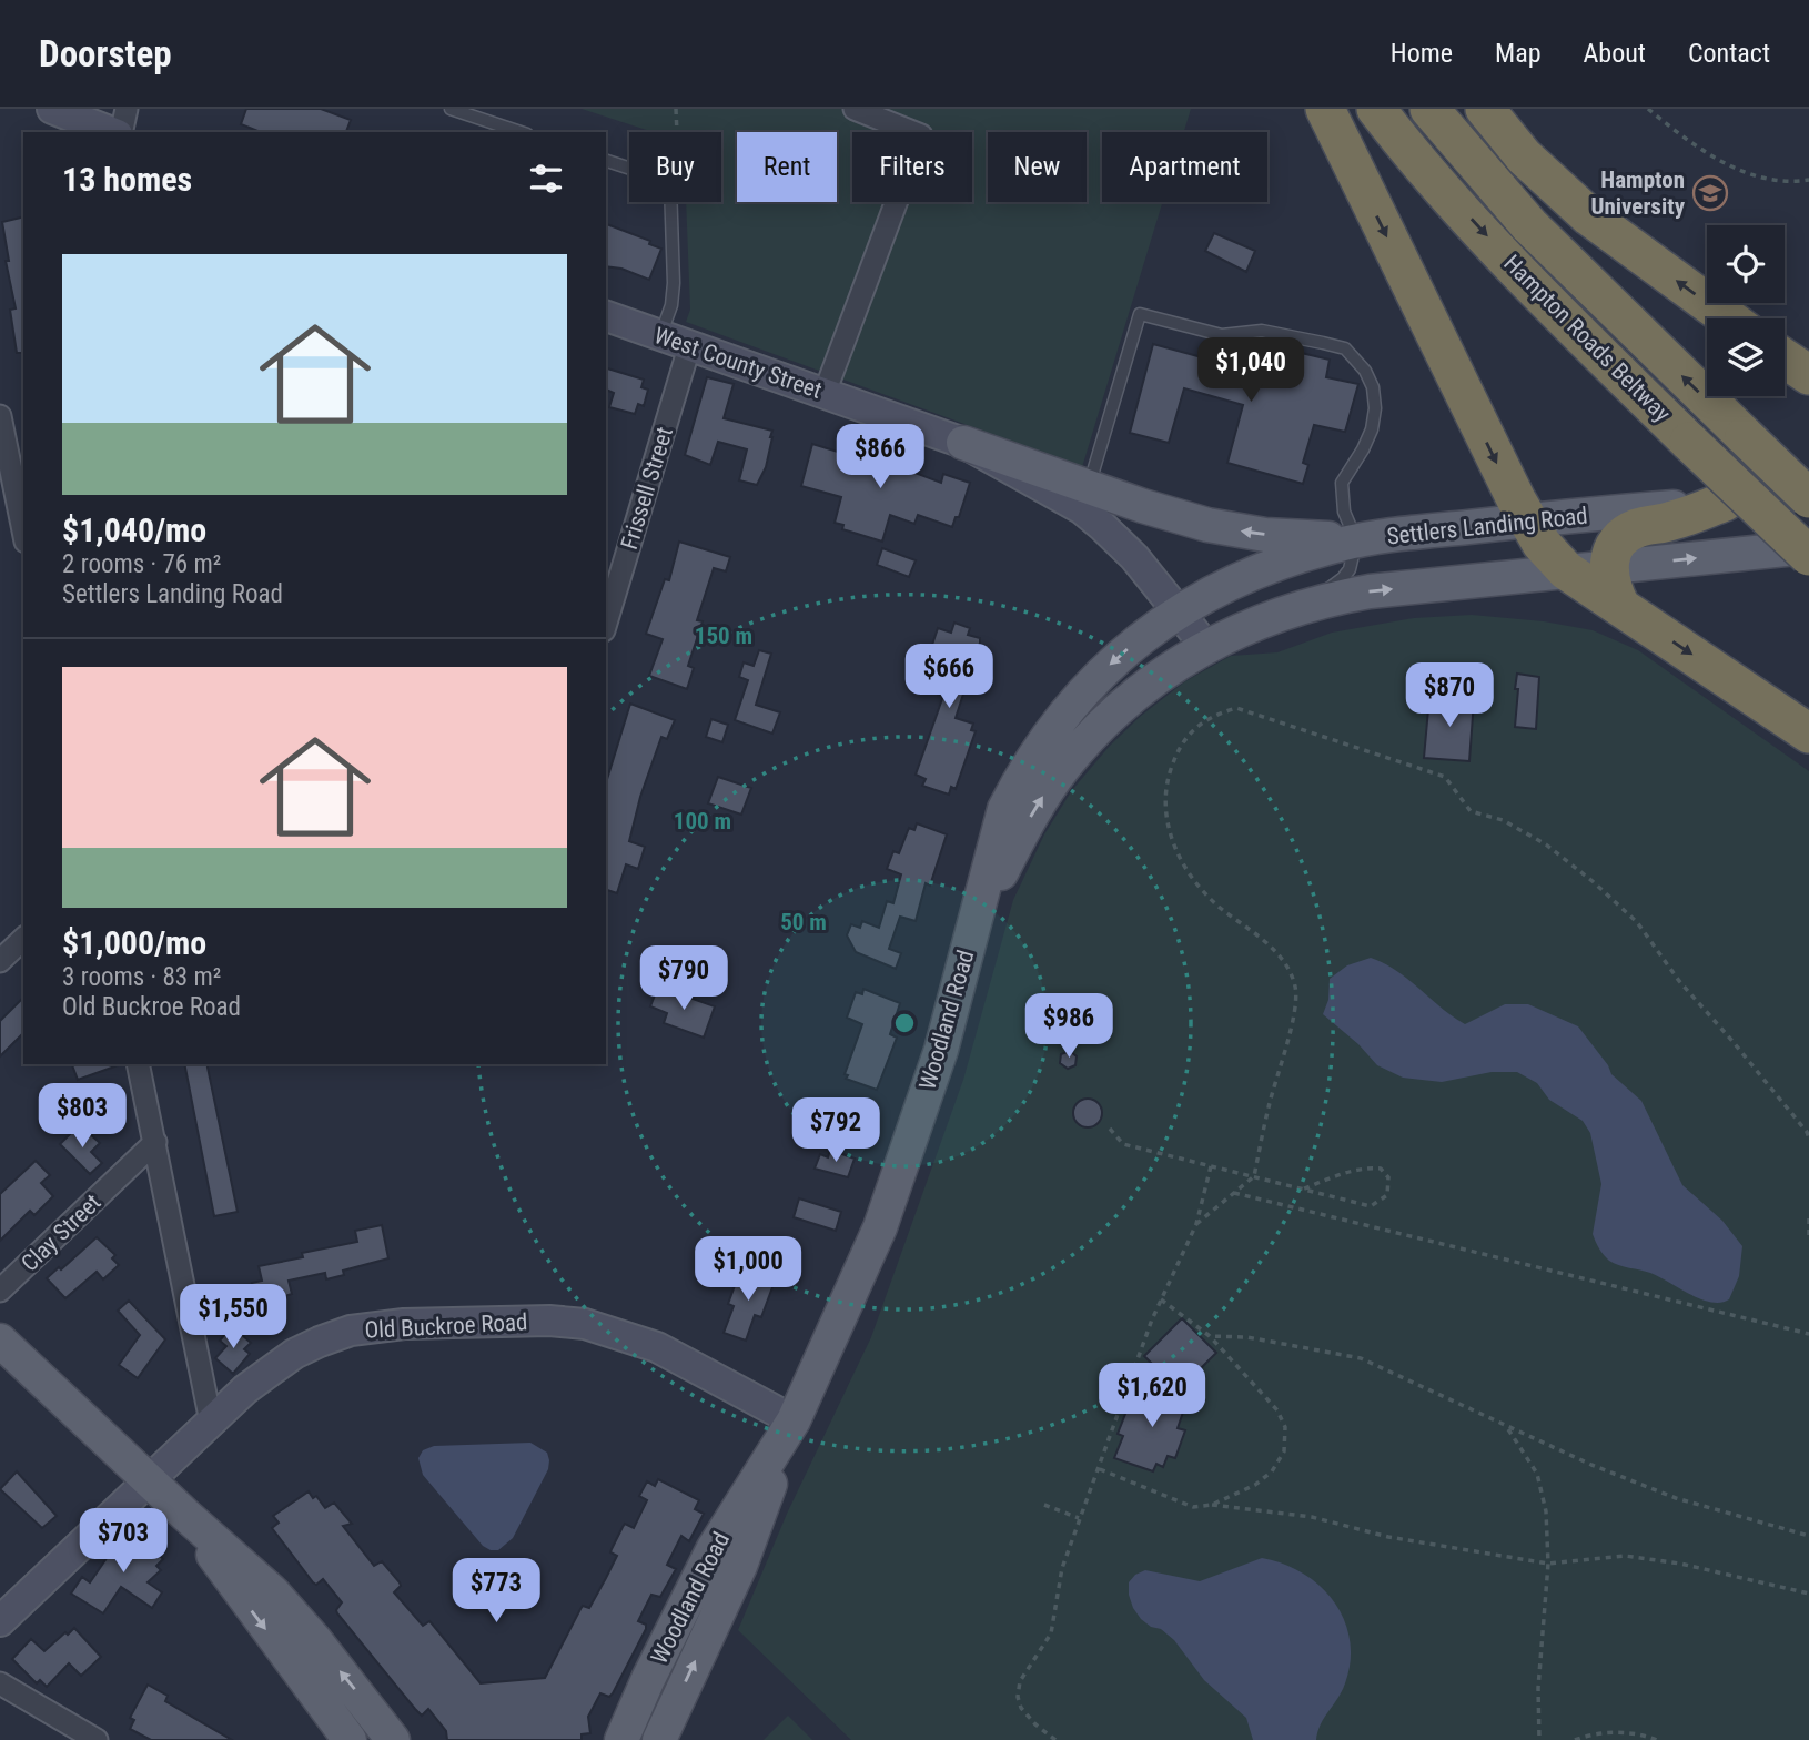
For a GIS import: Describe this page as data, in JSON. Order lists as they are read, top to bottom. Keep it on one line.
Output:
{"streets":{"highway":["Hampton Roads Beltway"],"main road":["Settlers Landing Road","Woodland Road"],"street":["West County Street","Frissell Street","Clay Street","Old Buckroe Road"]},"crossings":[["Hampton Roads Beltway","Settlers Landing Road"],["West County Street","Frissell Street"],["Settlers Landing Road","Woodland Road"],["Woodland Road","Old Buckroe Road"]],"places":{"school or university":["Hampton University"]},"page":{"header":"Doorstep","nav":["Home","Map","About","Contact"],"chip":["Buy","Rent","Filters","New","Apartment"],"heading":"13 homes","list":[{"name":"$1,040/mo","note":"2 rooms · 76 m² · Settlers Landing Road"},{"name":"$1,000/mo","note":"3 rooms · 83 m² · Old Buckroe Road"}],"price":["$1,040","$866","$666","$870","$790","$986","$803","$792","$1,000","$1,550","$1,620","$703","$773"]},"rings":["150 m","100 m","50 m"]}
